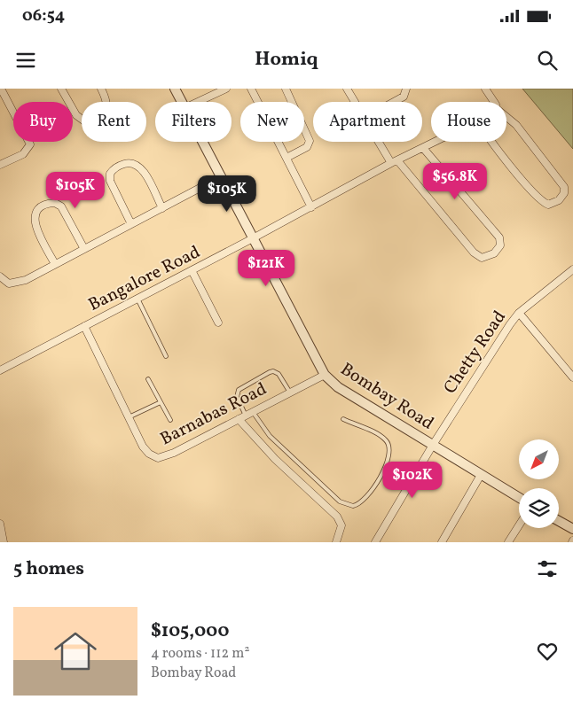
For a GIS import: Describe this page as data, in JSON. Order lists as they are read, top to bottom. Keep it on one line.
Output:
{"streets":{"street":["Bangalore Road","Chetty Road","Bombay Road","Barnabas Road"]},"crossings":[["Bangalore Road","Bombay Road"],["Bangalore Road","Barnabas Road"],["Chetty Road","Bombay Road"],["Bombay Road","Barnabas Road"]],"north":"bottom left","page":{"status":"06:54","header":"Homiq","chip":["Buy","Rent","Filters","New","Apartment","House"],"price":["$56.8K","$105K","$105K","$121K","$102K"],"heading":"5 homes","list":[{"name":"$105,000","note":"4 rooms · 112 m² · Bombay Road"}]}}
